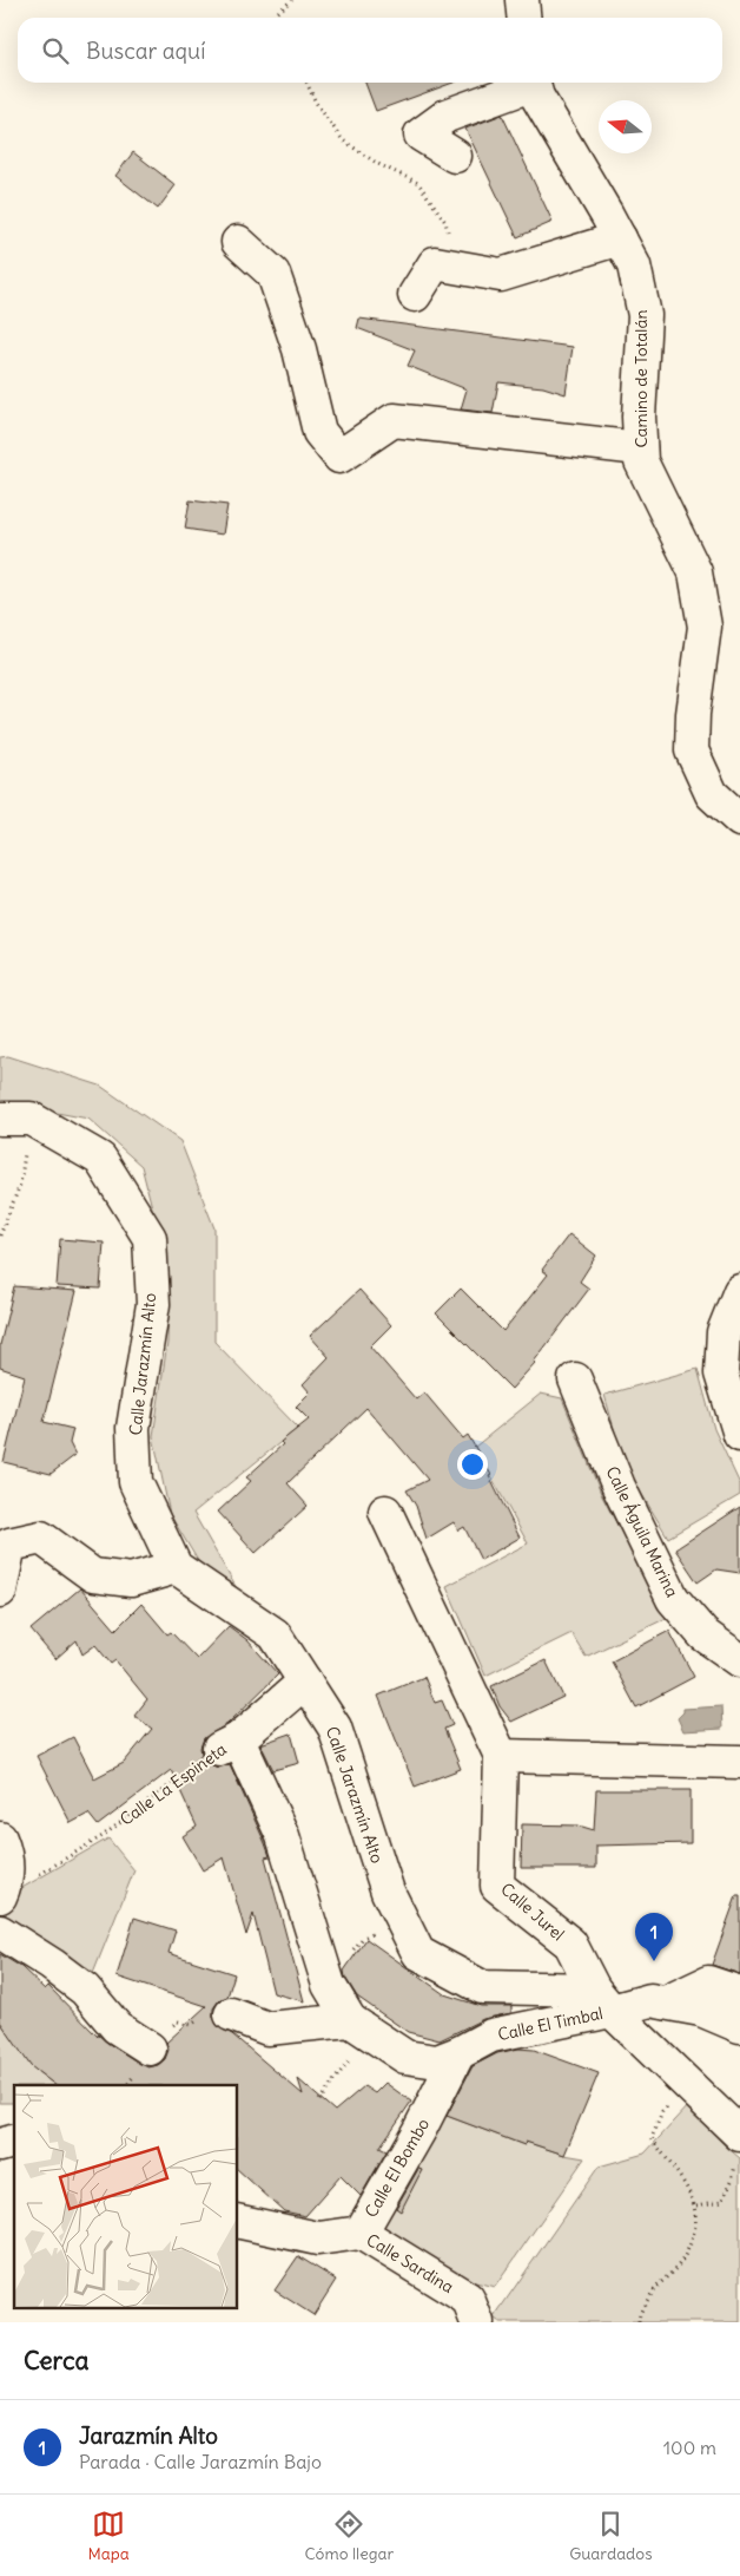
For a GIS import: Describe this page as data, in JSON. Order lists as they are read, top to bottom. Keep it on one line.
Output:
{"streets":{"street":["Camino de Totalán","Calle Jarazmín Alto","Calle Águila Marina","Calle La Espineta","Calle Jurel","Calle El Timbal","Calle El Bombo","Calle Sardina"]},"crossings":[["Calle Jarazmín Alto","Calle Jurel"],["Calle Jarazmín Alto","Calle El Timbal"],["Calle La Espineta","Calle El Timbal"],["Calle Jurel","Calle El Timbal"],["Calle El Timbal","Calle El Bombo"],["Calle El Bombo","Calle Sardina"]],"north":"left","page":{"search":"Buscar aquí","pins":"1","heading":"Cerca","list":[{"mark":"1","name":"Jarazmín Alto","note":"Parada · Calle Jarazmín Bajo","value":"100 m"}],"nav":["Mapa","Cómo llegar","Guardados"]}}
